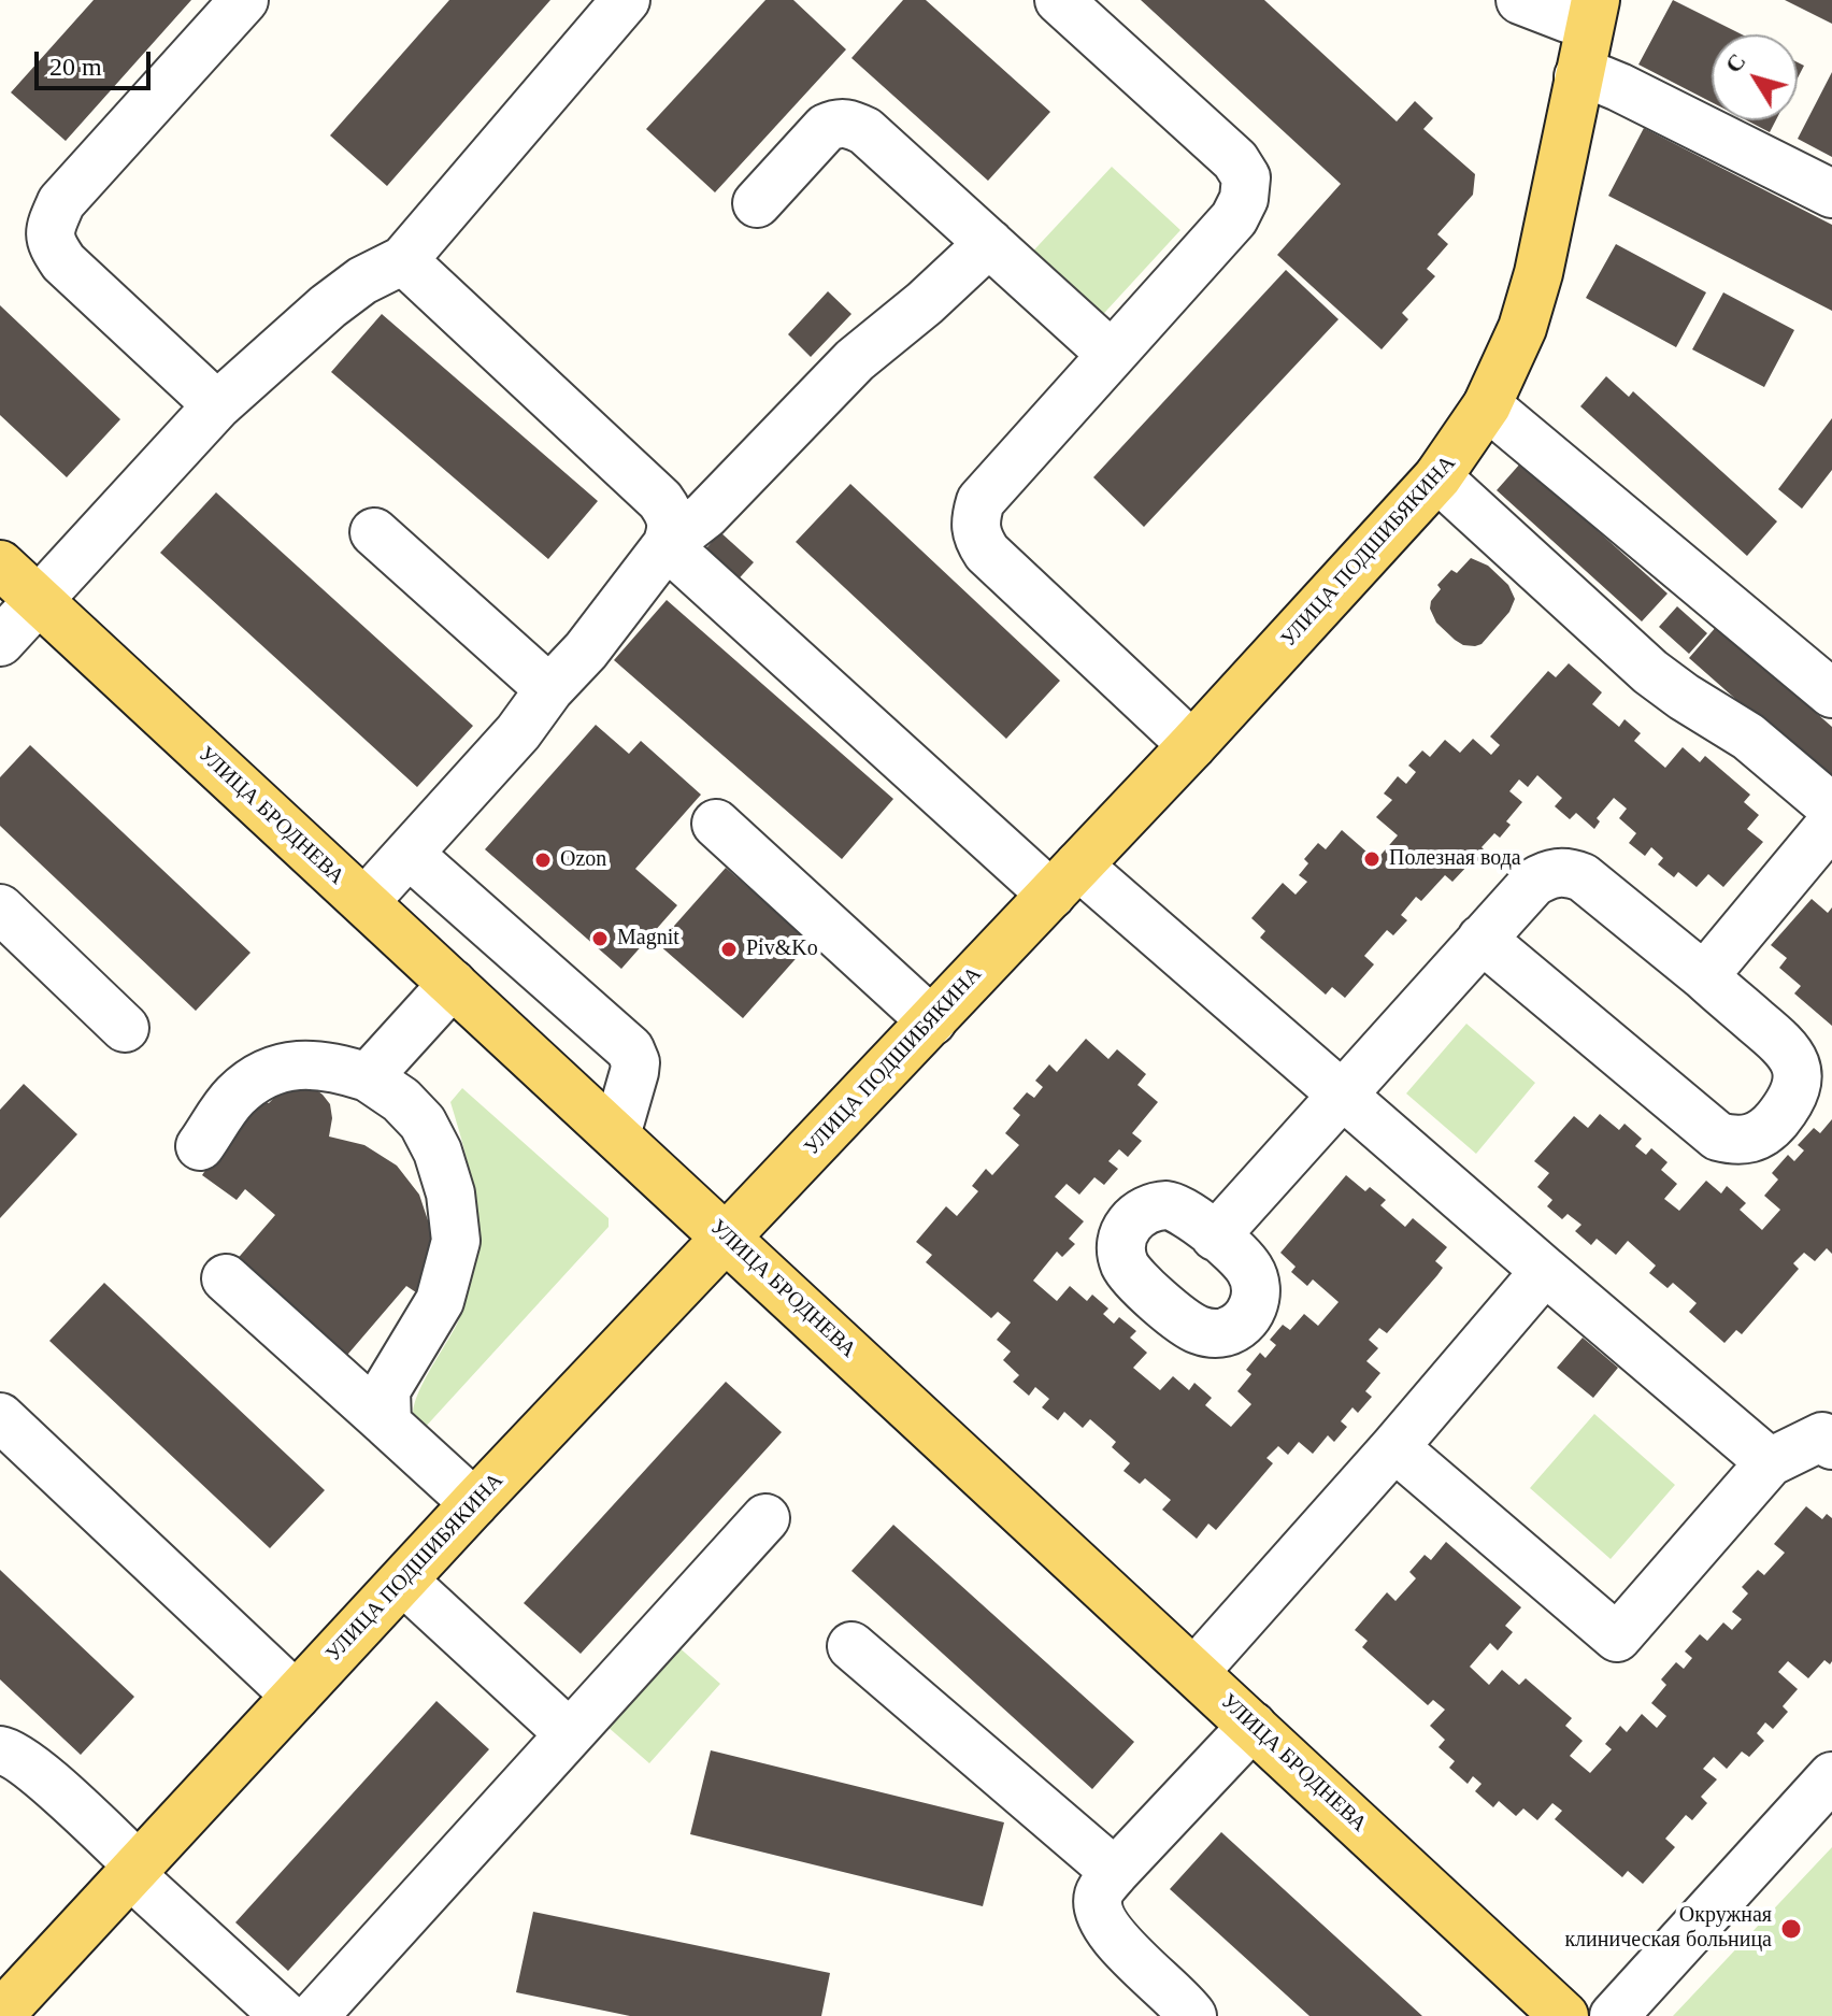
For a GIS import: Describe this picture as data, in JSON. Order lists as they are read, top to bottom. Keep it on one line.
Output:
{"streets":{"main road":["УЛИЦА ПОДШИБЯКИНА","УЛИЦА БРОДНЕВА"]},"crossings":[["УЛИЦА ПОДШИБЯКИНА","УЛИЦА БРОДНЕВА"]],"places":["Полезная вода","Ozon","Magnit","Piv&Ko","Окружная клиническая больница"],"scale_bar":"20 m","north":"top left"}
